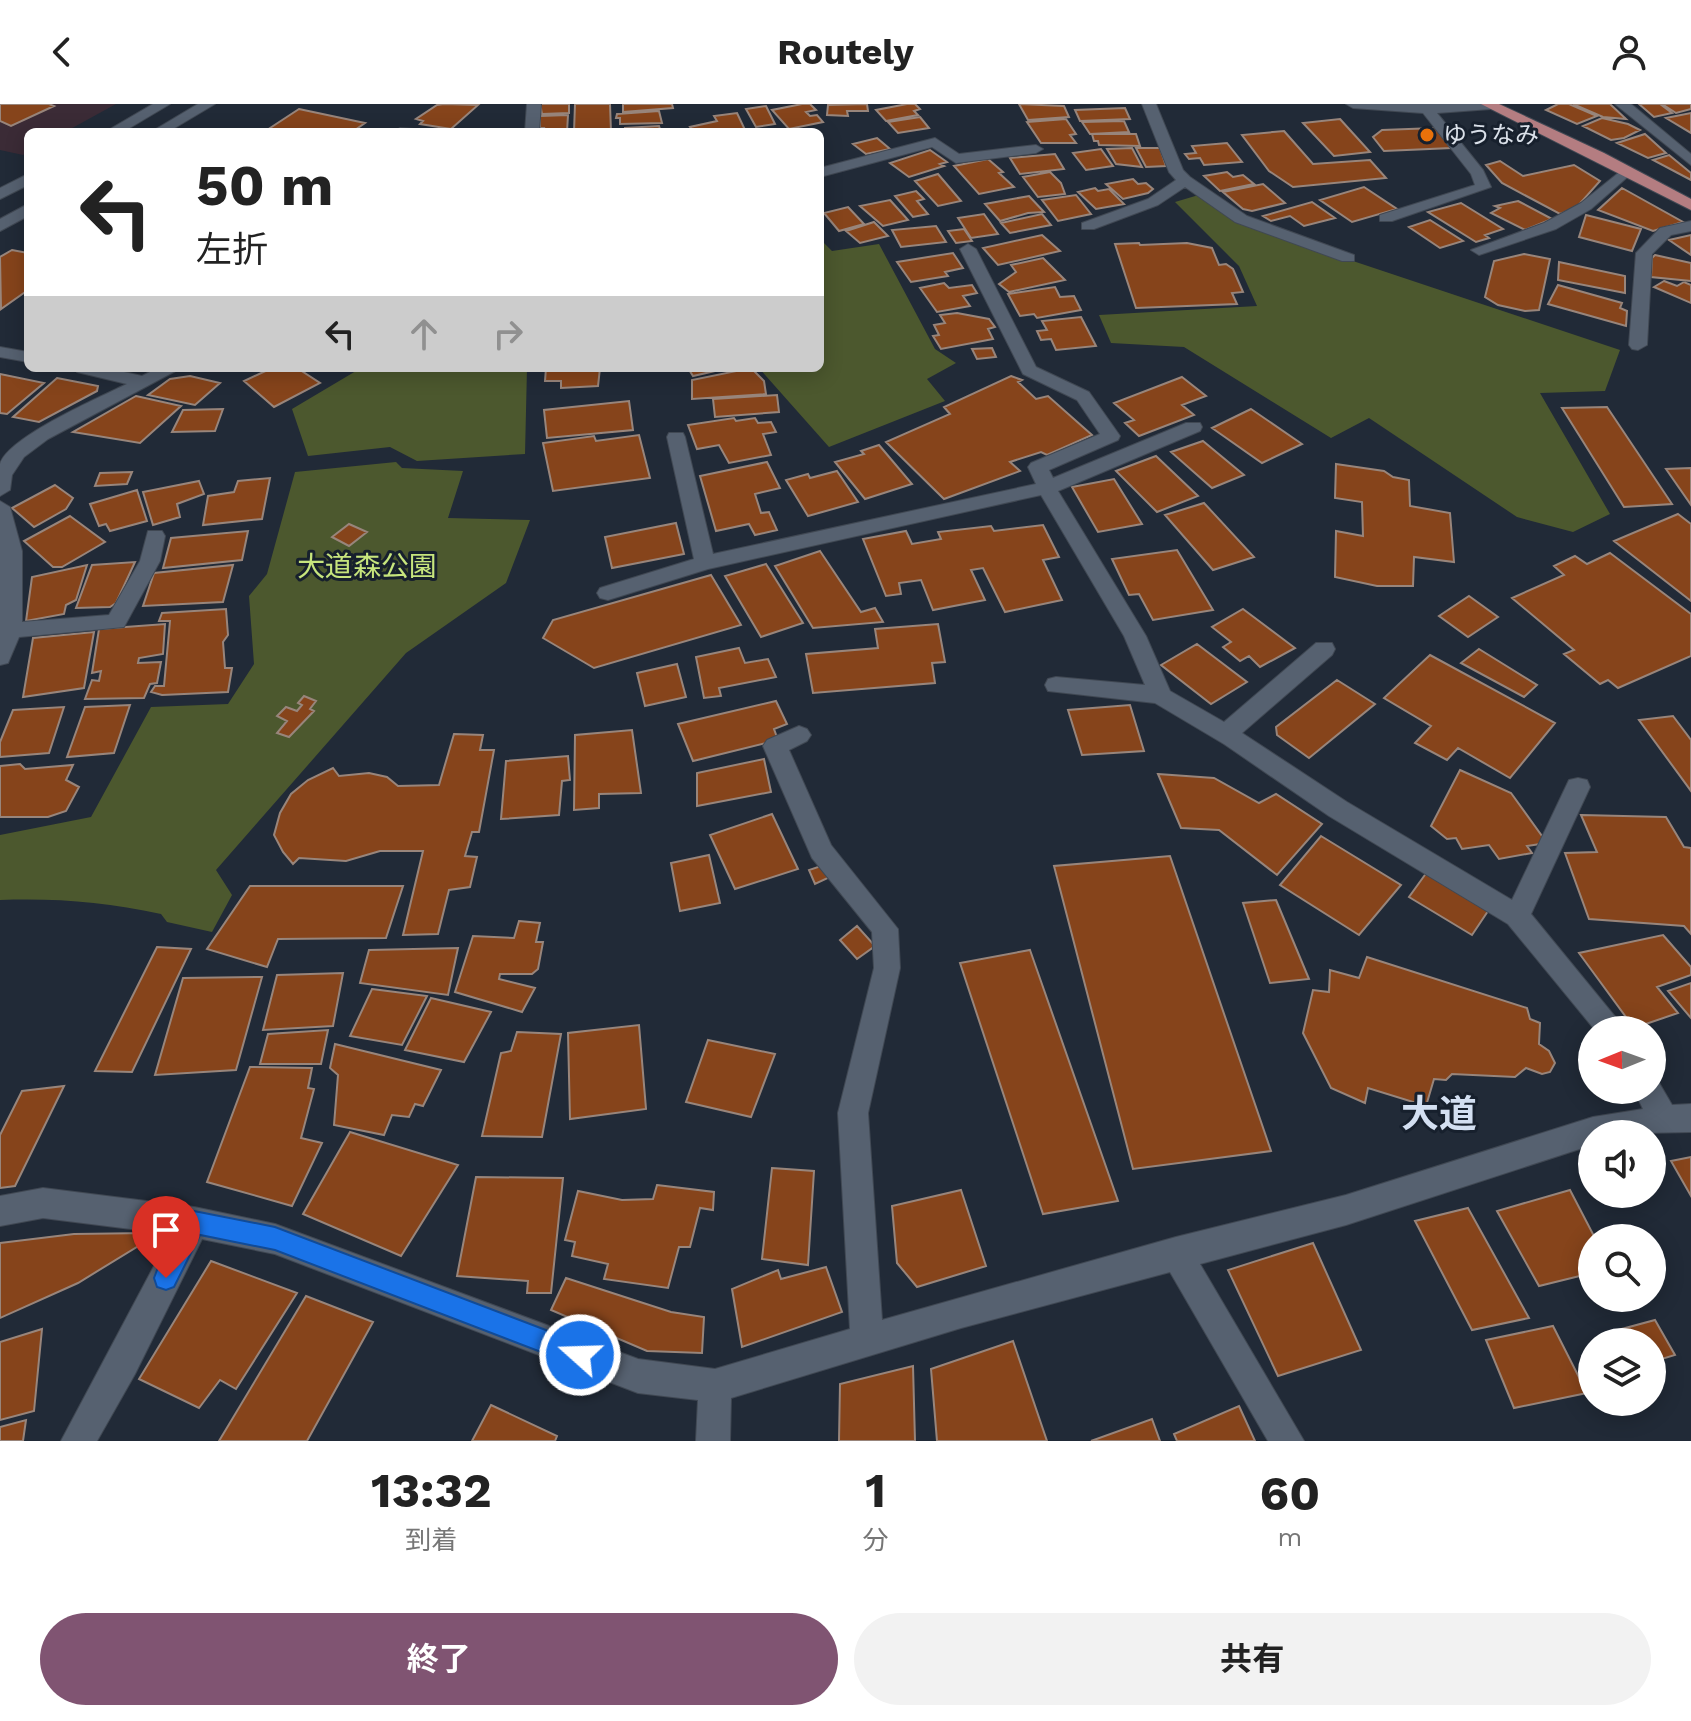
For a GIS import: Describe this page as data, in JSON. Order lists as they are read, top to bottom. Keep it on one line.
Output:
{"districts":["大道"],"parks":["大道森公園"],"places":["ゆうなみ"],"north":"left","page":{"header":"Routely","turn":["50 m","左折"],"eta":["13:32","到着","1","分","60","m"],"buttons":["終了","共有"]}}
